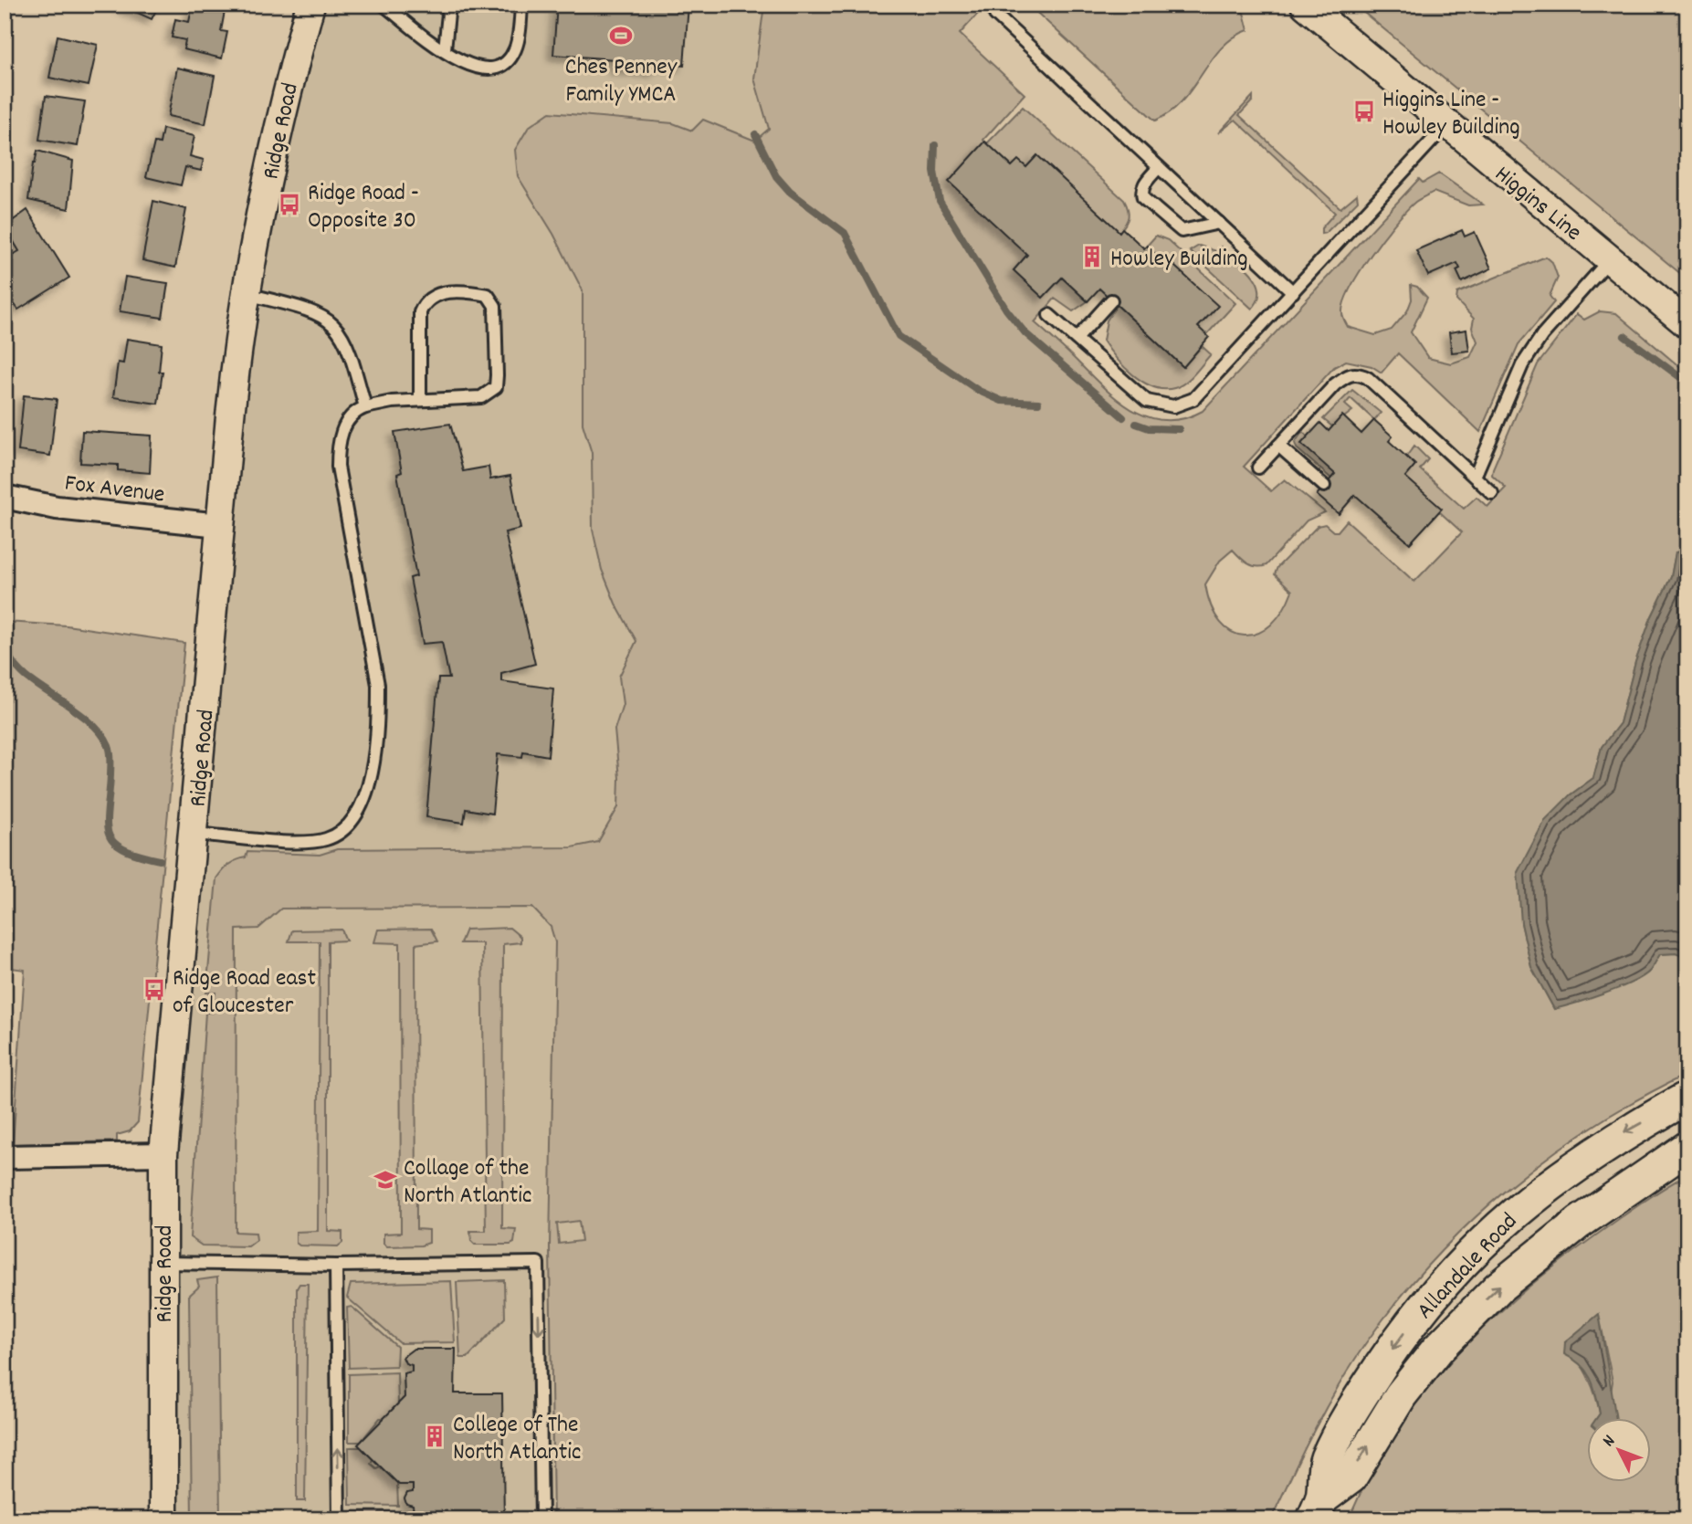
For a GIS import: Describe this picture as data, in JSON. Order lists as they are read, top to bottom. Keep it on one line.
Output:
{"streets":{"main road":["Allandale Road"],"street":["Ridge Road","Higgins Line","Fox Avenue"]},"crossings":[["Ridge Road","Fox Avenue"]],"places":{"sports":["Ches Penney Family YMCA"],"bus stop":["Higgins Line - Howley Building","Ridge Road - Opposite 30","Ridge Road east of Gloucester"],"building":["Howley Building","College of The North Atlantic"],"school or university":["Collage of the North Atlantic"]},"north":"top left"}
